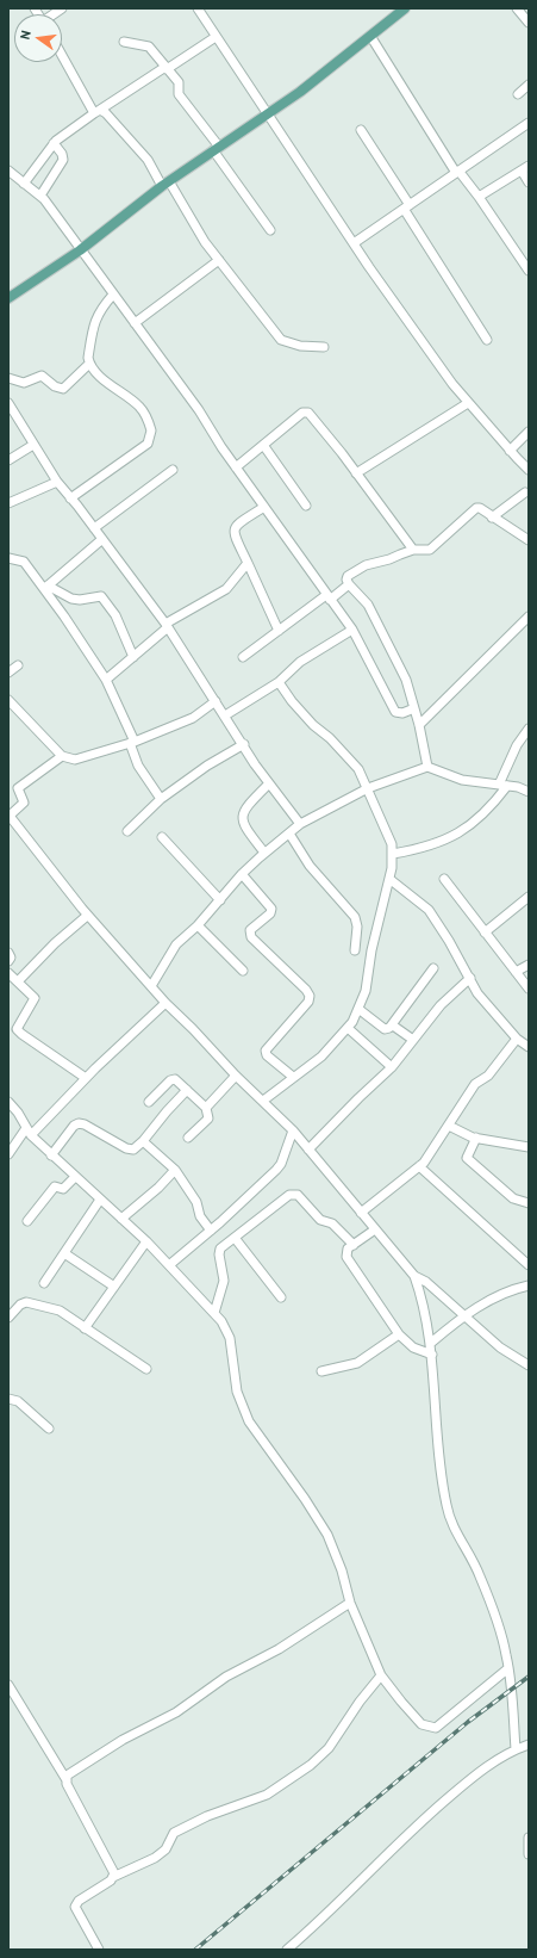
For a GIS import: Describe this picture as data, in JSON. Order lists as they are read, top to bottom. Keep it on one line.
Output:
{"north":"left"}
